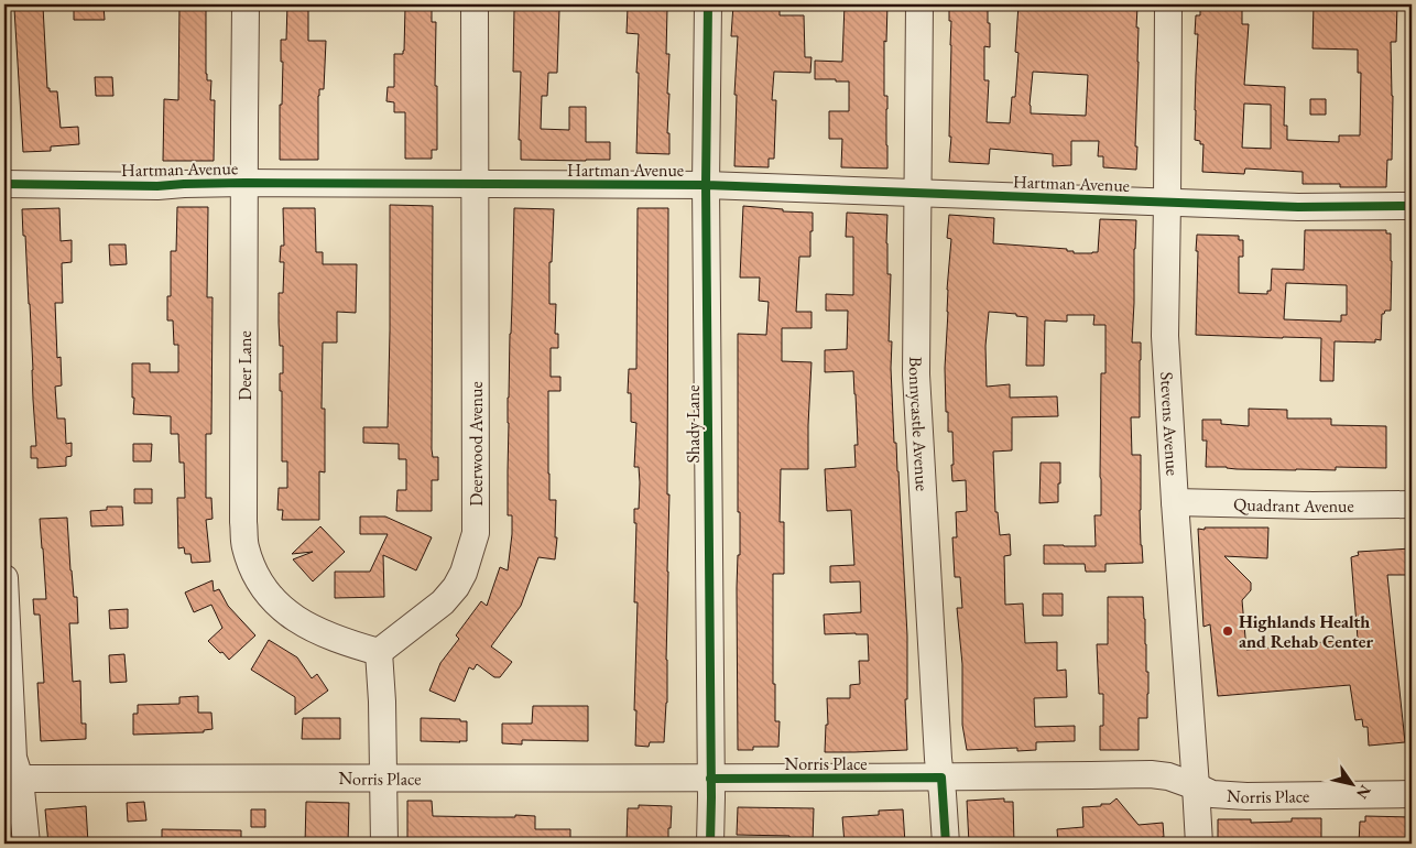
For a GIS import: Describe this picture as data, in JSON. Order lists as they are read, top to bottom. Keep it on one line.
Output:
{"streets":{"street":["Hartman Avenue","Deer Lane","Shady Lane","Bonnycastle Avenue","Stevens Avenue","Deerwood Avenue","Quadrant Avenue","Norris Place"]},"crossings":[["Hartman Avenue","Deer Lane"],["Hartman Avenue","Shady Lane"],["Hartman Avenue","Bonnycastle Avenue"],["Hartman Avenue","Stevens Avenue"],["Hartman Avenue","Deerwood Avenue"],["Deer Lane","Deerwood Avenue"],["Shady Lane","Norris Place"],["Bonnycastle Avenue","Norris Place"],["Stevens Avenue","Quadrant Avenue"],["Stevens Avenue","Norris Place"]],"places":["Highlands Health and Rehab Center"],"north":"bottom right"}
